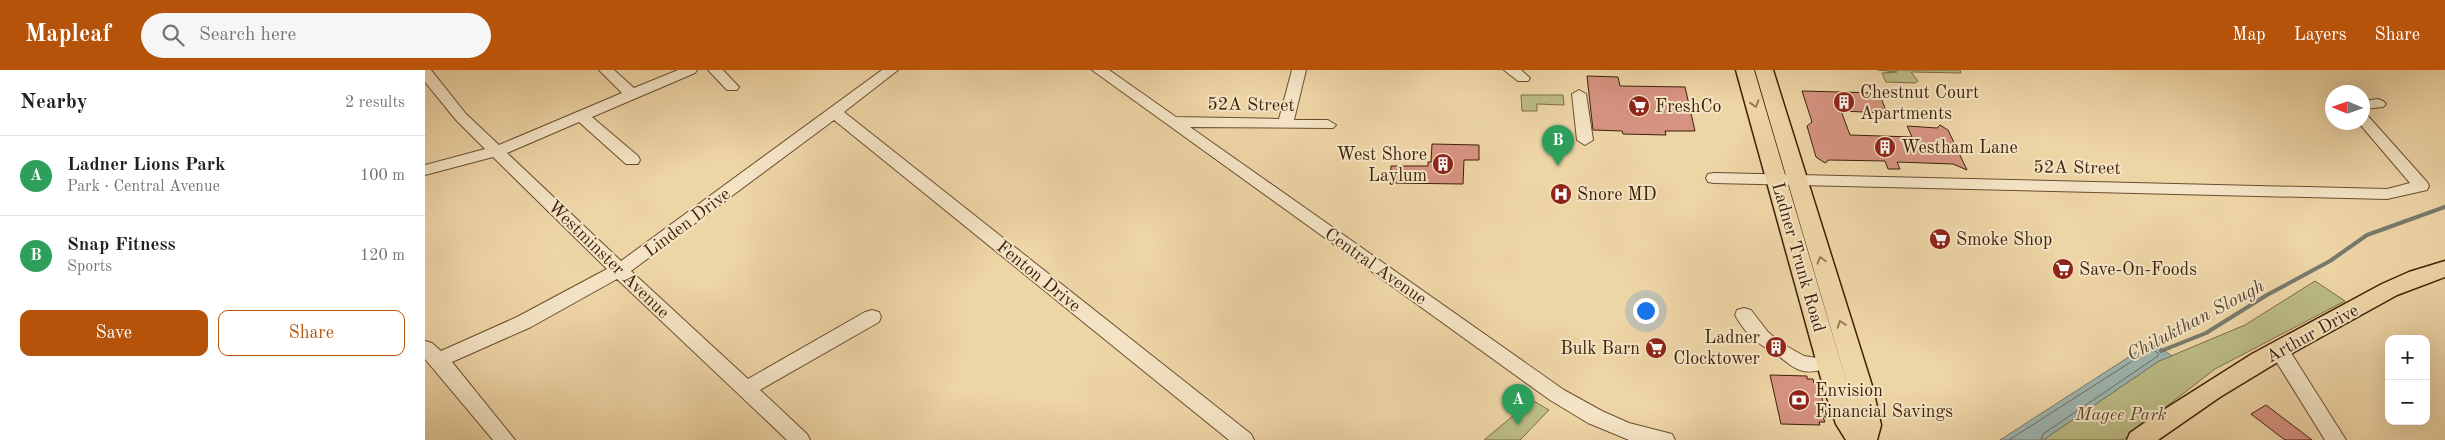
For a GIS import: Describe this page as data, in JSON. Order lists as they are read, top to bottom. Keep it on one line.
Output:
{"streets":{"main road":["Ladner Trunk Road","Arthur Drive"],"street":["52A Street","Linden Drive","Westminster Avenue","Central Avenue","Fenton Drive"]},"crossings":[["52A Street","Ladner Trunk Road"],["52A Street","Central Avenue"],["Linden Drive","Westminster Avenue"],["Linden Drive","Fenton Drive"]],"water":["Chilukthan Slough"],"parks":["Magee Park"],"places":{"building":["Chestnut Court Apartments","Westham Lane","West Shore Laylum","Ladner Clocktower"],"supermarket":["FreshCo","Smoke Shop","Save-On-Foods","Bulk Barn"],"hospital":["Snore MD"],"bank":["Envision Financial Savings"]},"north":"left","page":{"header":"Mapleaf","search":"Search here","nav":["Map","Layers","Share"],"heading":["Nearby","2 results"],"pins":["B","A"],"list":[{"mark":"A","name":"Ladner Lions Park","note":"Park · Central Avenue","value":"100 m"},{"mark":"B","name":"Snap Fitness","note":"Sports","value":"120 m"}],"buttons":["Save","Share"],"map_buttons":["+","−"]}}
